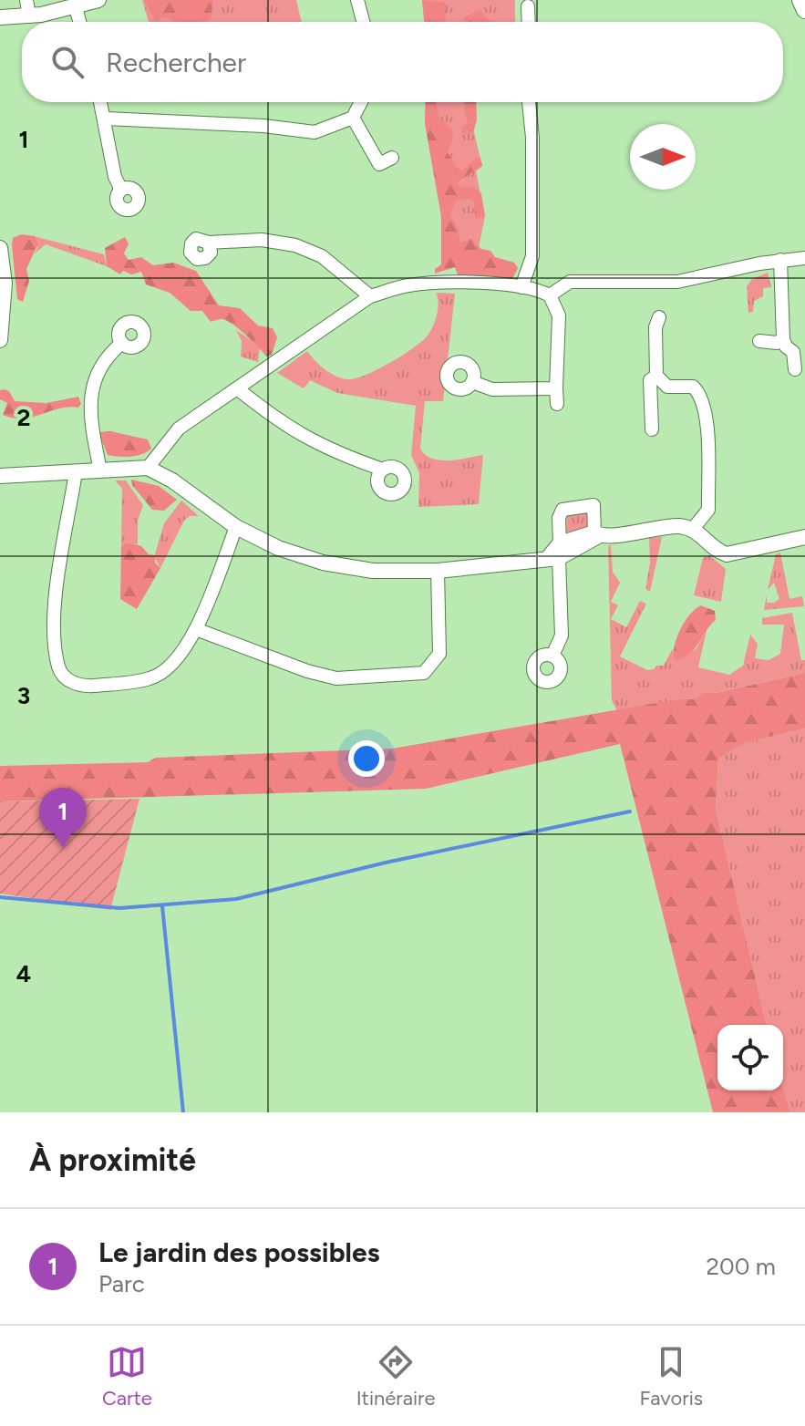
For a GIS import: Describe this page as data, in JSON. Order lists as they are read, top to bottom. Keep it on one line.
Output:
{"north":"right","page":{"search":"Rechercher","pins":"1","heading":"À proximité","list":[{"mark":"1","name":"Le jardin des possibles","note":"Parc","value":"200 m"}],"nav":["Carte","Itinéraire","Favoris"]},"grid":{"rows":["1","2","3","4"]}}
